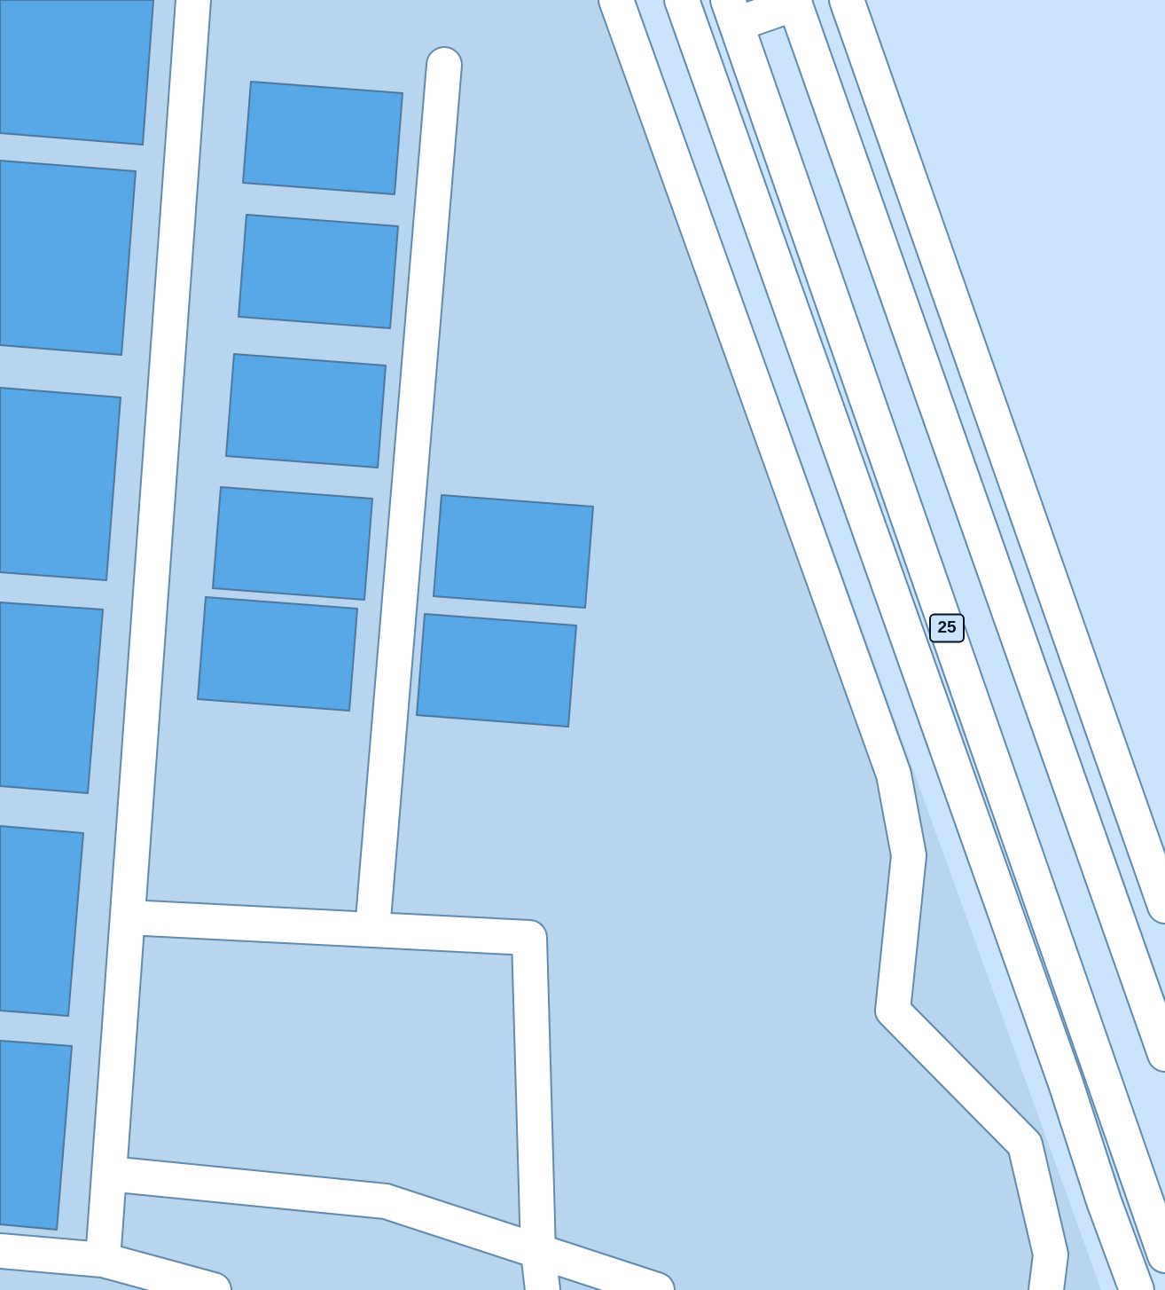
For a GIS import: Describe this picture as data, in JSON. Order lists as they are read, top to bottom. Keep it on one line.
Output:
{"streets":{"main road":["25"]}}
